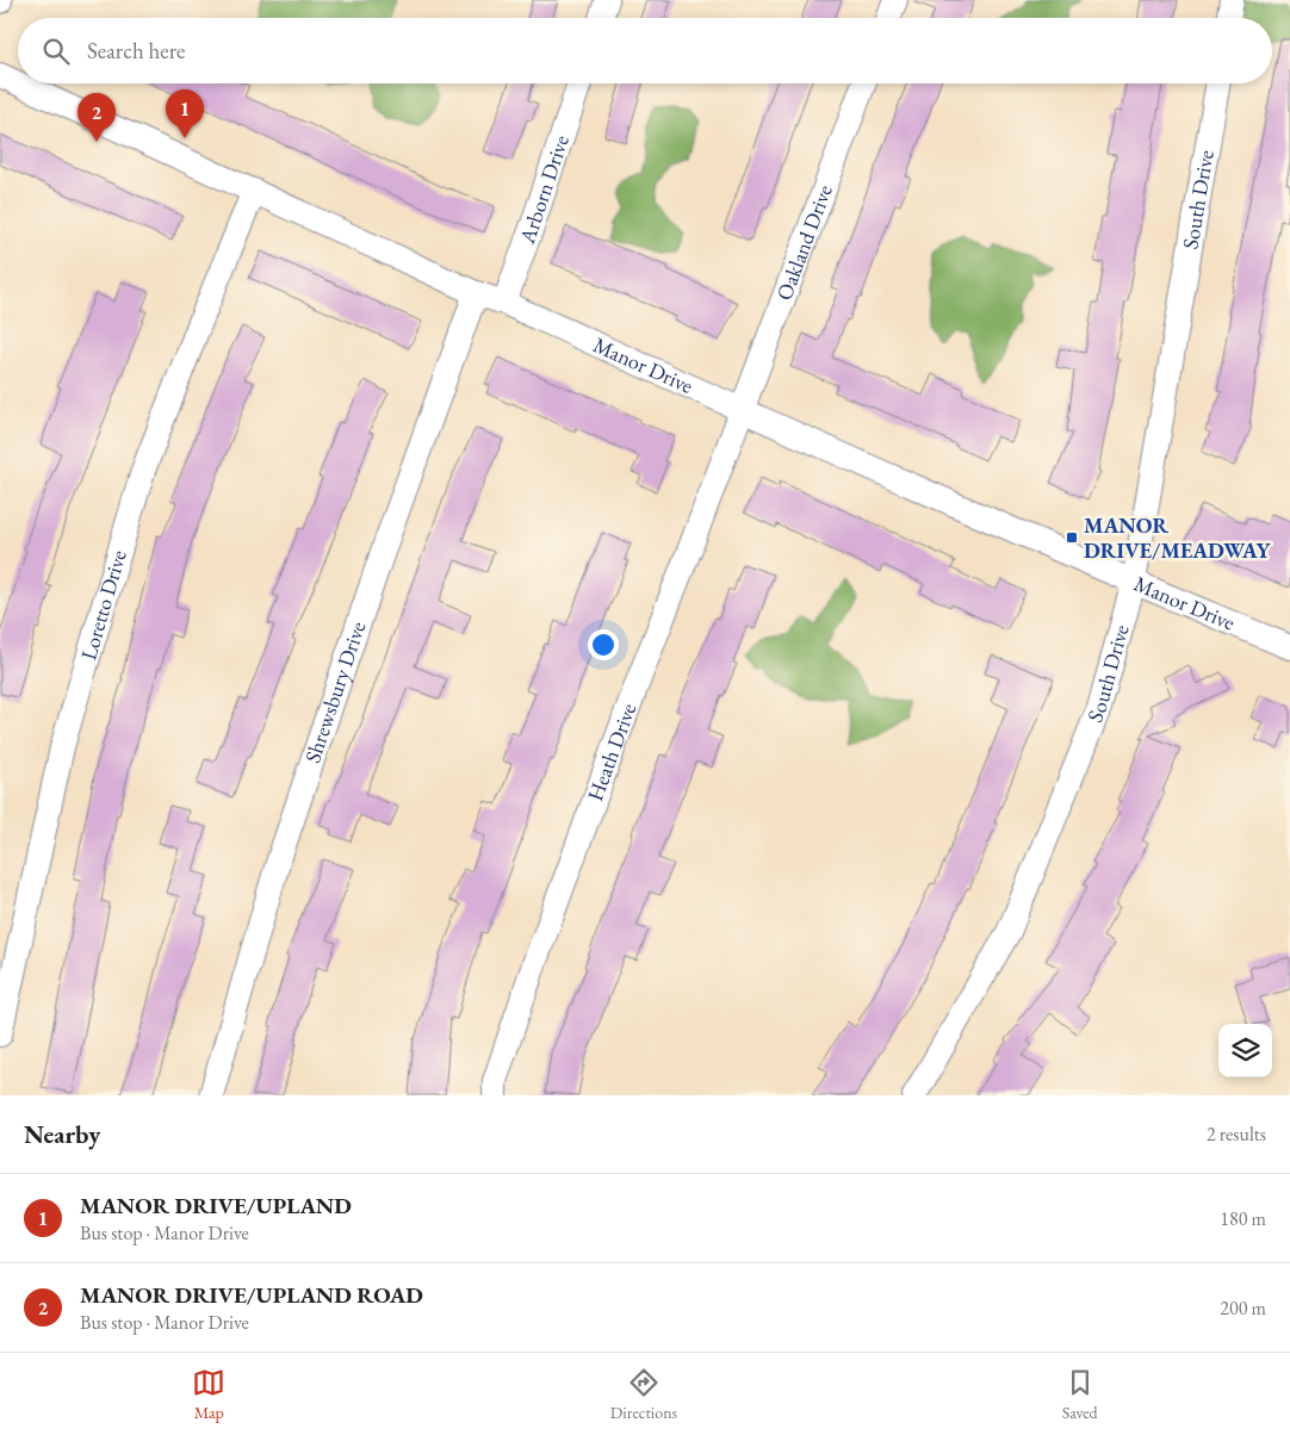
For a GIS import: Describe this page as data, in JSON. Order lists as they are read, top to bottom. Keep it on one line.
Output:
{"streets":{"street":["Arborn Drive","South Drive","Oakland Drive","Manor Drive","Loretto Drive","Shrewsbury Drive","Heath Drive"]},"crossings":[["Arborn Drive","Manor Drive"],["South Drive","Manor Drive"],["Oakland Drive","Manor Drive"],["Oakland Drive","Heath Drive"],["Manor Drive","Loretto Drive"],["Manor Drive","Shrewsbury Drive"],["Manor Drive","Heath Drive"]],"places":{"transit":["MANOR DRIVE/MEADWAY"]},"page":{"search":"Search here","pins":["1","2"],"heading":["Nearby","2 results"],"list":[{"mark":"1","name":"MANOR DRIVE/UPLAND","note":"Bus stop · Manor Drive","value":"180 m"},{"mark":"2","name":"MANOR DRIVE/UPLAND ROAD","note":"Bus stop · Manor Drive","value":"200 m"}],"nav":["Map","Directions","Saved"]}}
